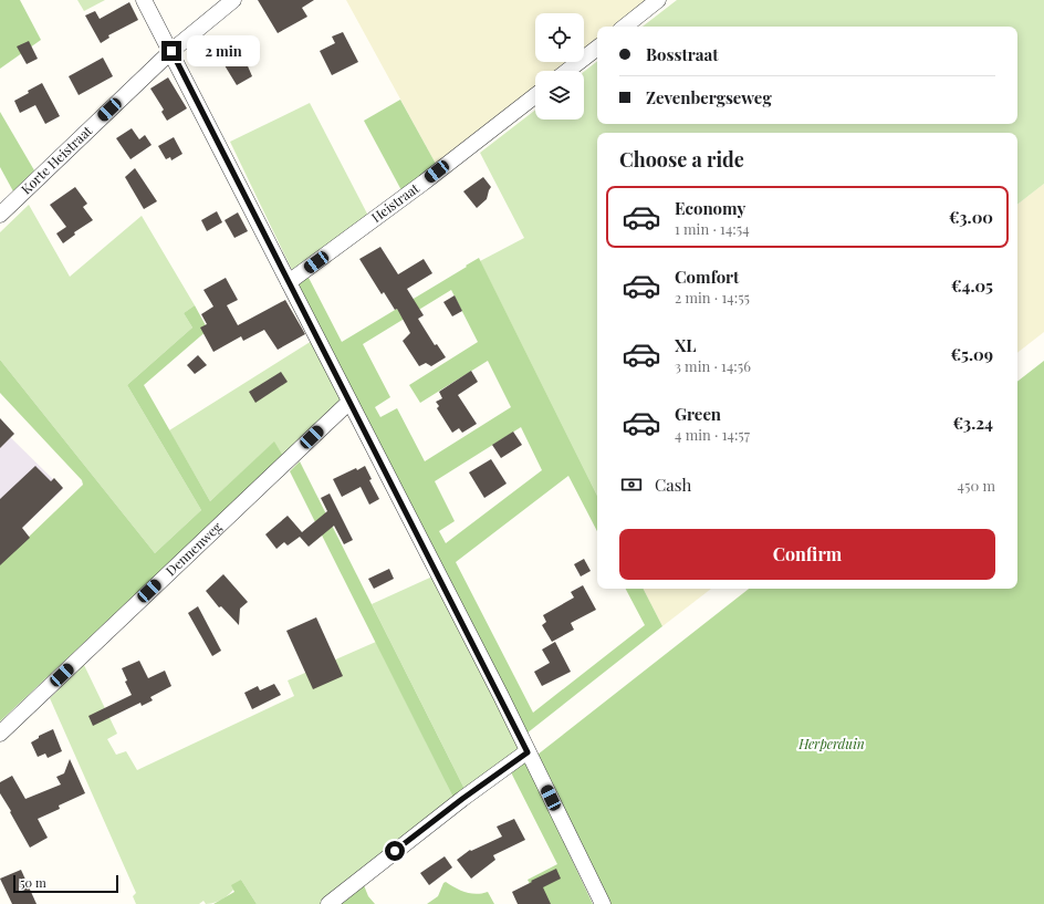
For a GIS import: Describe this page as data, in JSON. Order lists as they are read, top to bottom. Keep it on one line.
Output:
{"streets":{"street":["Korte Heistraat","Heistraat","Dennenweg"]},"parks":["Herperduin"],"scale_bar":"50 m","page":{"banner":["Bosstraat","Zevenbergseweg"],"bubble":"2 min","heading":"Choose a ride","list":[{"name":"Economy","note":"1 min · 14:54","value":"€3.00"},{"name":"Comfort","note":"2 min · 14:55","value":"€4.05"},{"name":"XL","note":"3 min · 14:56","value":"€5.09"},{"name":"Green","note":"4 min · 14:57","value":"€3.24"}],"pay":["Cash","450 m"],"buttons":"Confirm","scale":"50 m"}}
